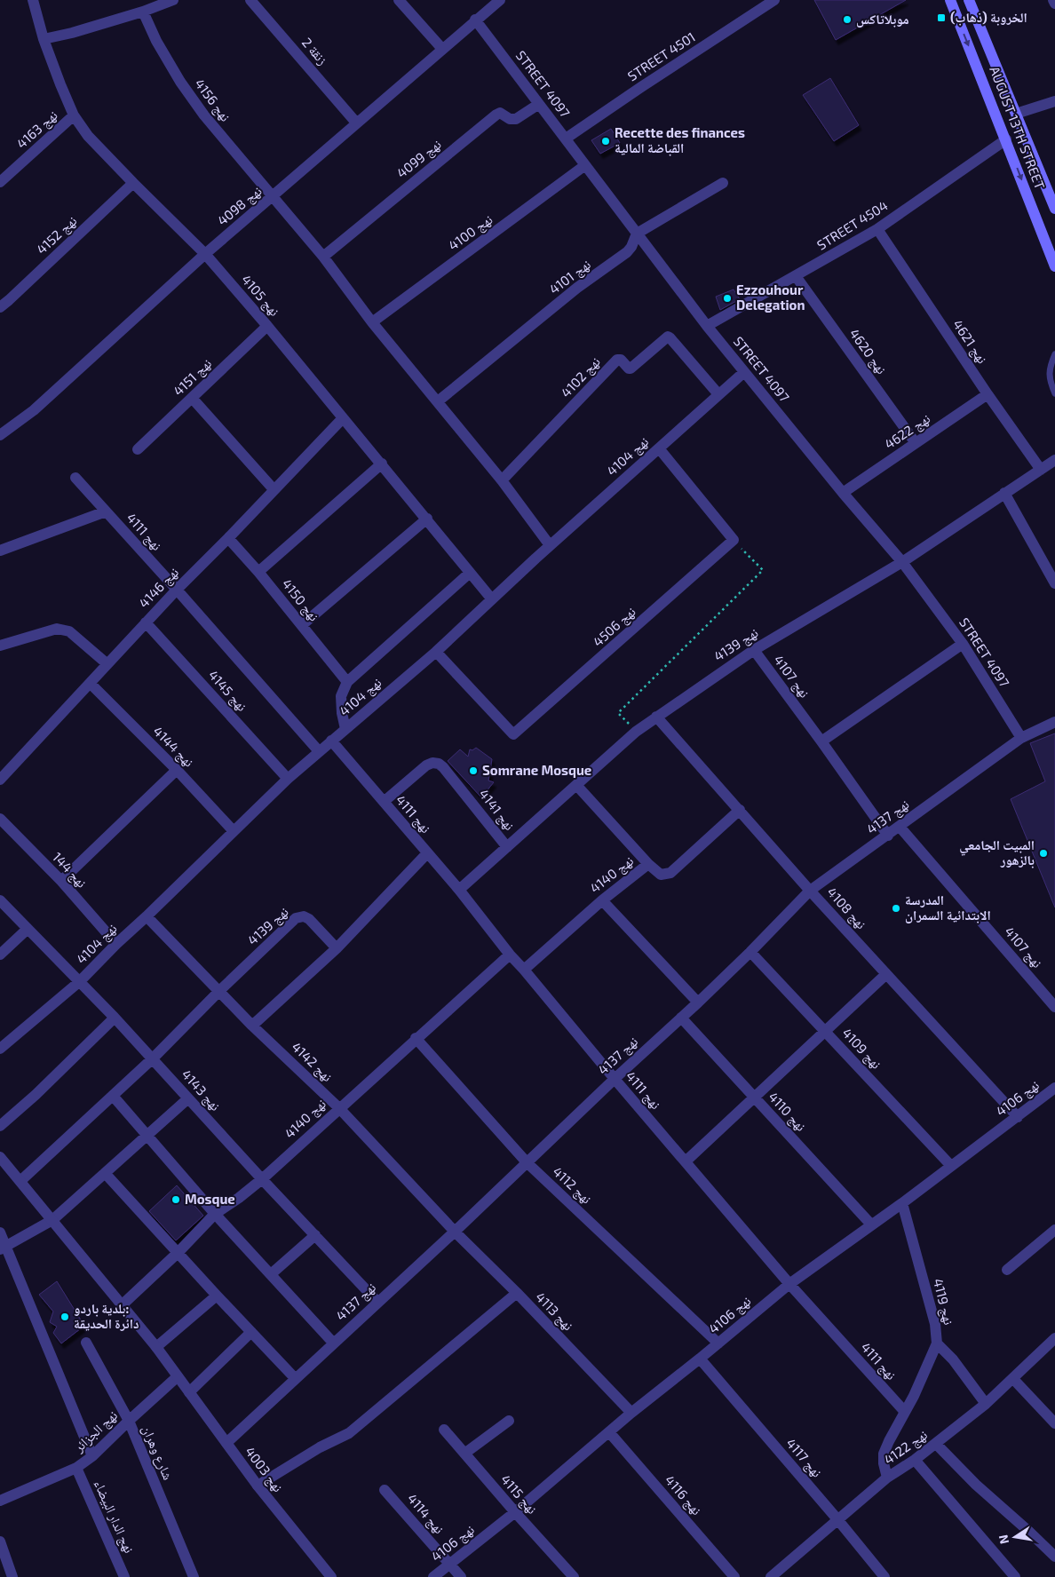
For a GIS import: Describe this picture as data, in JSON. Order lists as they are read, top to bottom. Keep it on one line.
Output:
{"streets":{"main road":["AUGUST 13TH STREET"],"street":["زنقة 2","STREET 4501","STREET 4097","نهج 4156","نهج 4163","نهج 4099","نهج 4098","STREET 4504","نهج 4100","نهج 4152","نهج 4101","نهج 4105","نهج 4621","نهج 4620","نهج 4151","نهج 4102","نهج 4622","نهج 4104","نهج 4111","نهج 4146","نهج 4150","نهج 4506","نهج 4139","نهج 4107","نهج 4145","نهج 4144","نهج 4141","نهج 4137","نهج 144","نهج 4140","نهج 4108","نهج 4109","نهج 4142","نهج 4143","نهج 4106","نهج 4110","نهج 4112","نهج 4119","نهج 4113","نهج الجزائر","نهج 4122","شارع وهران","نهج 4117","نهج 4003","نهج 4115","نهج 4116","نهج 4114","نهج الدار البيضاء"]},"crossings":[["زنقة 2","نهج 4098"],["STREET 4501","STREET 4097"],["STREET 4097","نهج 4099"],["STREET 4097","نهج 4098"],["STREET 4097","STREET 4504"],["STREET 4097","نهج 4100"],["STREET 4097","نهج 4101"],["STREET 4097","نهج 4622"],["STREET 4097","نهج 4104"],["STREET 4097","نهج 4139"],["STREET 4097","نهج 4137"],["نهج 4156","نهج 4099"],["نهج 4156","نهج 4098"],["نهج 4156","نهج 4100"],["نهج 4156","نهج 4101"],["نهج 4156","نهج 4102"],["نهج 4156","نهج 4104"],["AUGUST 13TH STREET","STREET 4504"],["نهج 4163","نهج 4105"],["نهج 4098","نهج 4105"],["STREET 4504","نهج 4621"],["STREET 4504","نهج 4620"],["نهج 4152","نهج 4105"],["نهج 4105","نهج 4151"],["نهج 4105","نهج 4104"],["نهج 4105","نهج 4146"],["نهج 4621","نهج 4622"],["نهج 4621","نهج 4139"],["نهج 4620","نهج 4622"],["نهج 4102","نهج 4104"],["نهج 4104","نهج 4111"],["نهج 4104","نهج 4506"],["نهج 4104","نهج 4145"],["نهج 4104","نهج 4144"],["نهج 4104","نهج 144"],["نهج 4104","نهج 4142"],["نهج 4104","نهج 4143"],["نهج 4111","نهج 4146"],["نهج 4111","نهج 4139"],["نهج 4111","نهج 4141"],["نهج 4111","نهج 4137"],["نهج 4111","نهج 4140"],["نهج 4111","نهج 4106"],["نهج 4111","نهج 4119"],["نهج 4146","نهج 4150"],["نهج 4146","نهج 4145"],["نهج 4146","نهج 4144"],["نهج 4139","نهج 4107"],["نهج 4139","نهج 4141"],["نهج 4139","نهج 4108"],["نهج 4139","نهج 4142"],["نهج 4107","نهج 4137"],["نهج 4137","نهج 4108"],["نهج 4137","نهج 4109"],["نهج 4137","نهج 4142"],["نهج 4137","نهج 4143"],["نهج 4137","نهج 4110"],["نهج 4137","نهج 4112"],["نهج 4137","نهج 4113"],["نهج 4137","نهج 4003"],["نهج 4140","نهج 4108"],["نهج 4140","نهج 4142"],["نهج 4140","نهج 4143"],["نهج 4140","نهج 4112"],["نهج 4140","نهج 4003"],["نهج 4108","نهج 4106"],["نهج 4109","نهج 4106"],["نهج 4142","نهج 4113"],["نهج 4106","نهج 4110"],["نهج 4106","نهج 4112"],["نهج 4106","نهج 4119"],["نهج 4106","نهج 4113"],["نهج 4106","نهج 4117"],["نهج 4106","نهج 4115"],["نهج 4106","نهج 4116"],["نهج 4106","نهج 4114"],["نهج 4119","نهج 4122"],["نهج الجزائر","شارع وهران"],["نهج الجزائر","نهج 4003"],["نهج الجزائر","نهج الدار البيضاء"],["نهج 4122","نهج 4117"]],"places":{"transit":["الخروبة (ذهاب)"],"other":["موبلاتاكس","Recette des finances القباضة المالية","Ezzouhour Delegation","Somrane Mosque","المبيت الجامعي بالزهور","المدرسة الابتدائية السمران","Mosque","بلدية باردو: دائرة الحديقة"]},"north":"left"}
